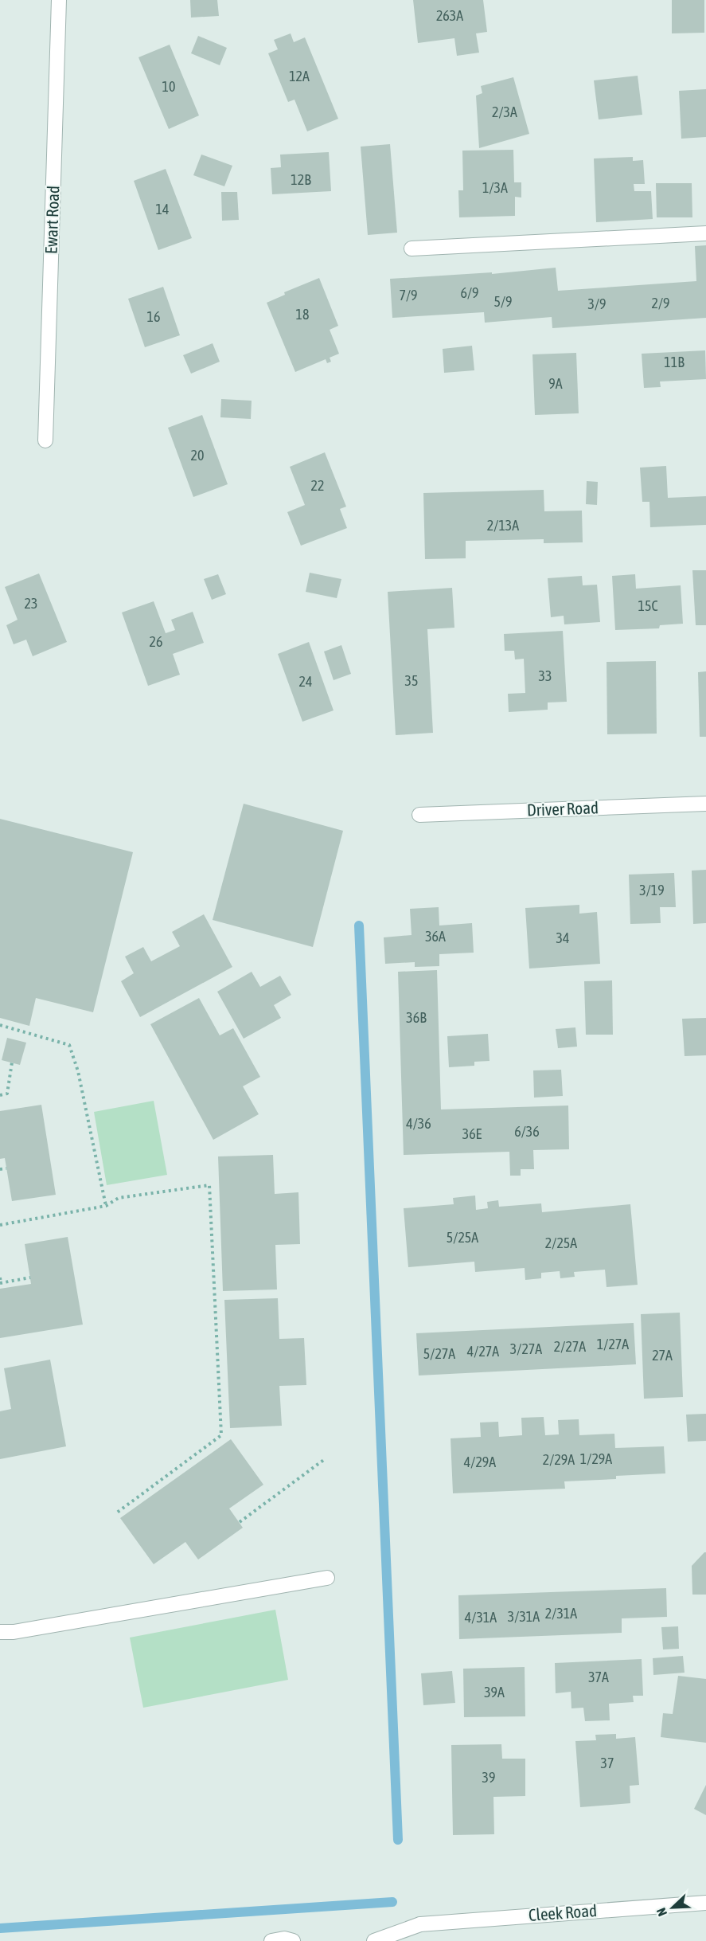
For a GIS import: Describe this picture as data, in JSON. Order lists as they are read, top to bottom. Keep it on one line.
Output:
{"streets":{"street":["Ewart Road","Driver Road","Cleek Road"]},"house_numbers":["263A","12A","10","2/3A","12B","1/3A","14","6/9","7/9","5/9","2/9","3/9","18","16","11B","9A","20","22","2/13A","23","15C","26","33","35","24","3/19","36A","34","36B","4/36","6/36","36E","5/25A","2/25A","1/27A","2/27A","3/27A","4/27A","5/27A","27A","1/29A","2/29A","4/29A","2/31A","3/31A","4/31A","37A","39A","37","39"],"north":"bottom left"}
